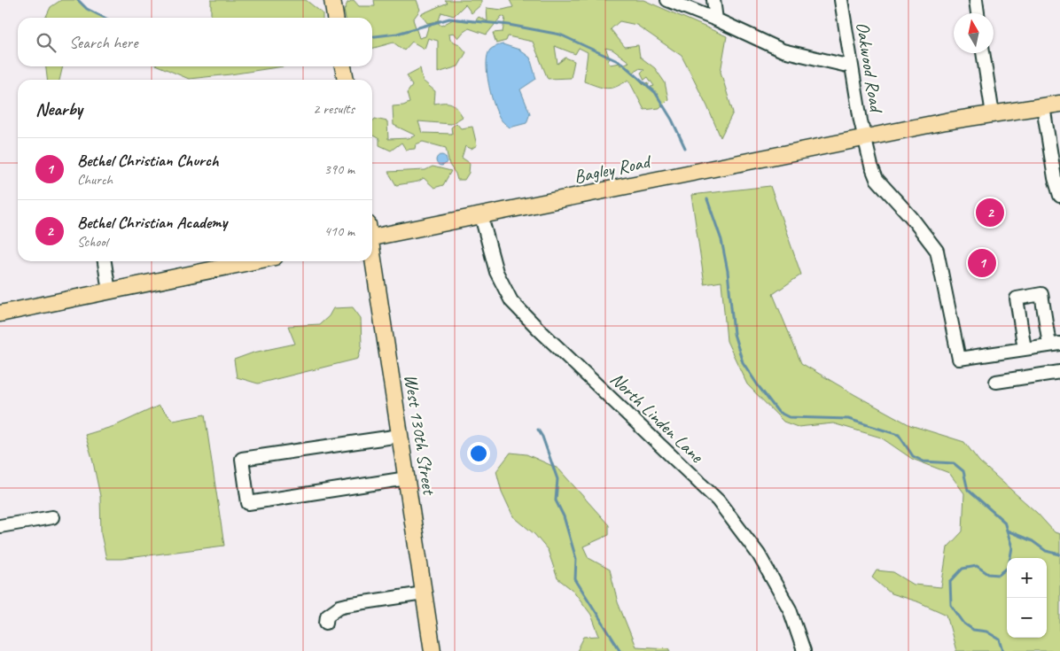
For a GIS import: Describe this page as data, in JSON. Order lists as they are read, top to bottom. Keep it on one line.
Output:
{"streets":{"main road":["Bagley Road","West 130th Street"],"street":["Oakwood Road","North Linden Lane"]},"crossings":[["Oakwood Road","Bagley Road"],["Bagley Road","North Linden Lane"]],"north":"top","page":{"search":"Search here","heading":["Nearby","2 results"],"list":[{"mark":"1","name":"Bethel Christian Church","note":"Church","value":"390 m"},{"mark":"2","name":"Bethel Christian Academy","note":"School","value":"410 m"}],"pins":["2","1"],"map_buttons":["+","−"]}}
